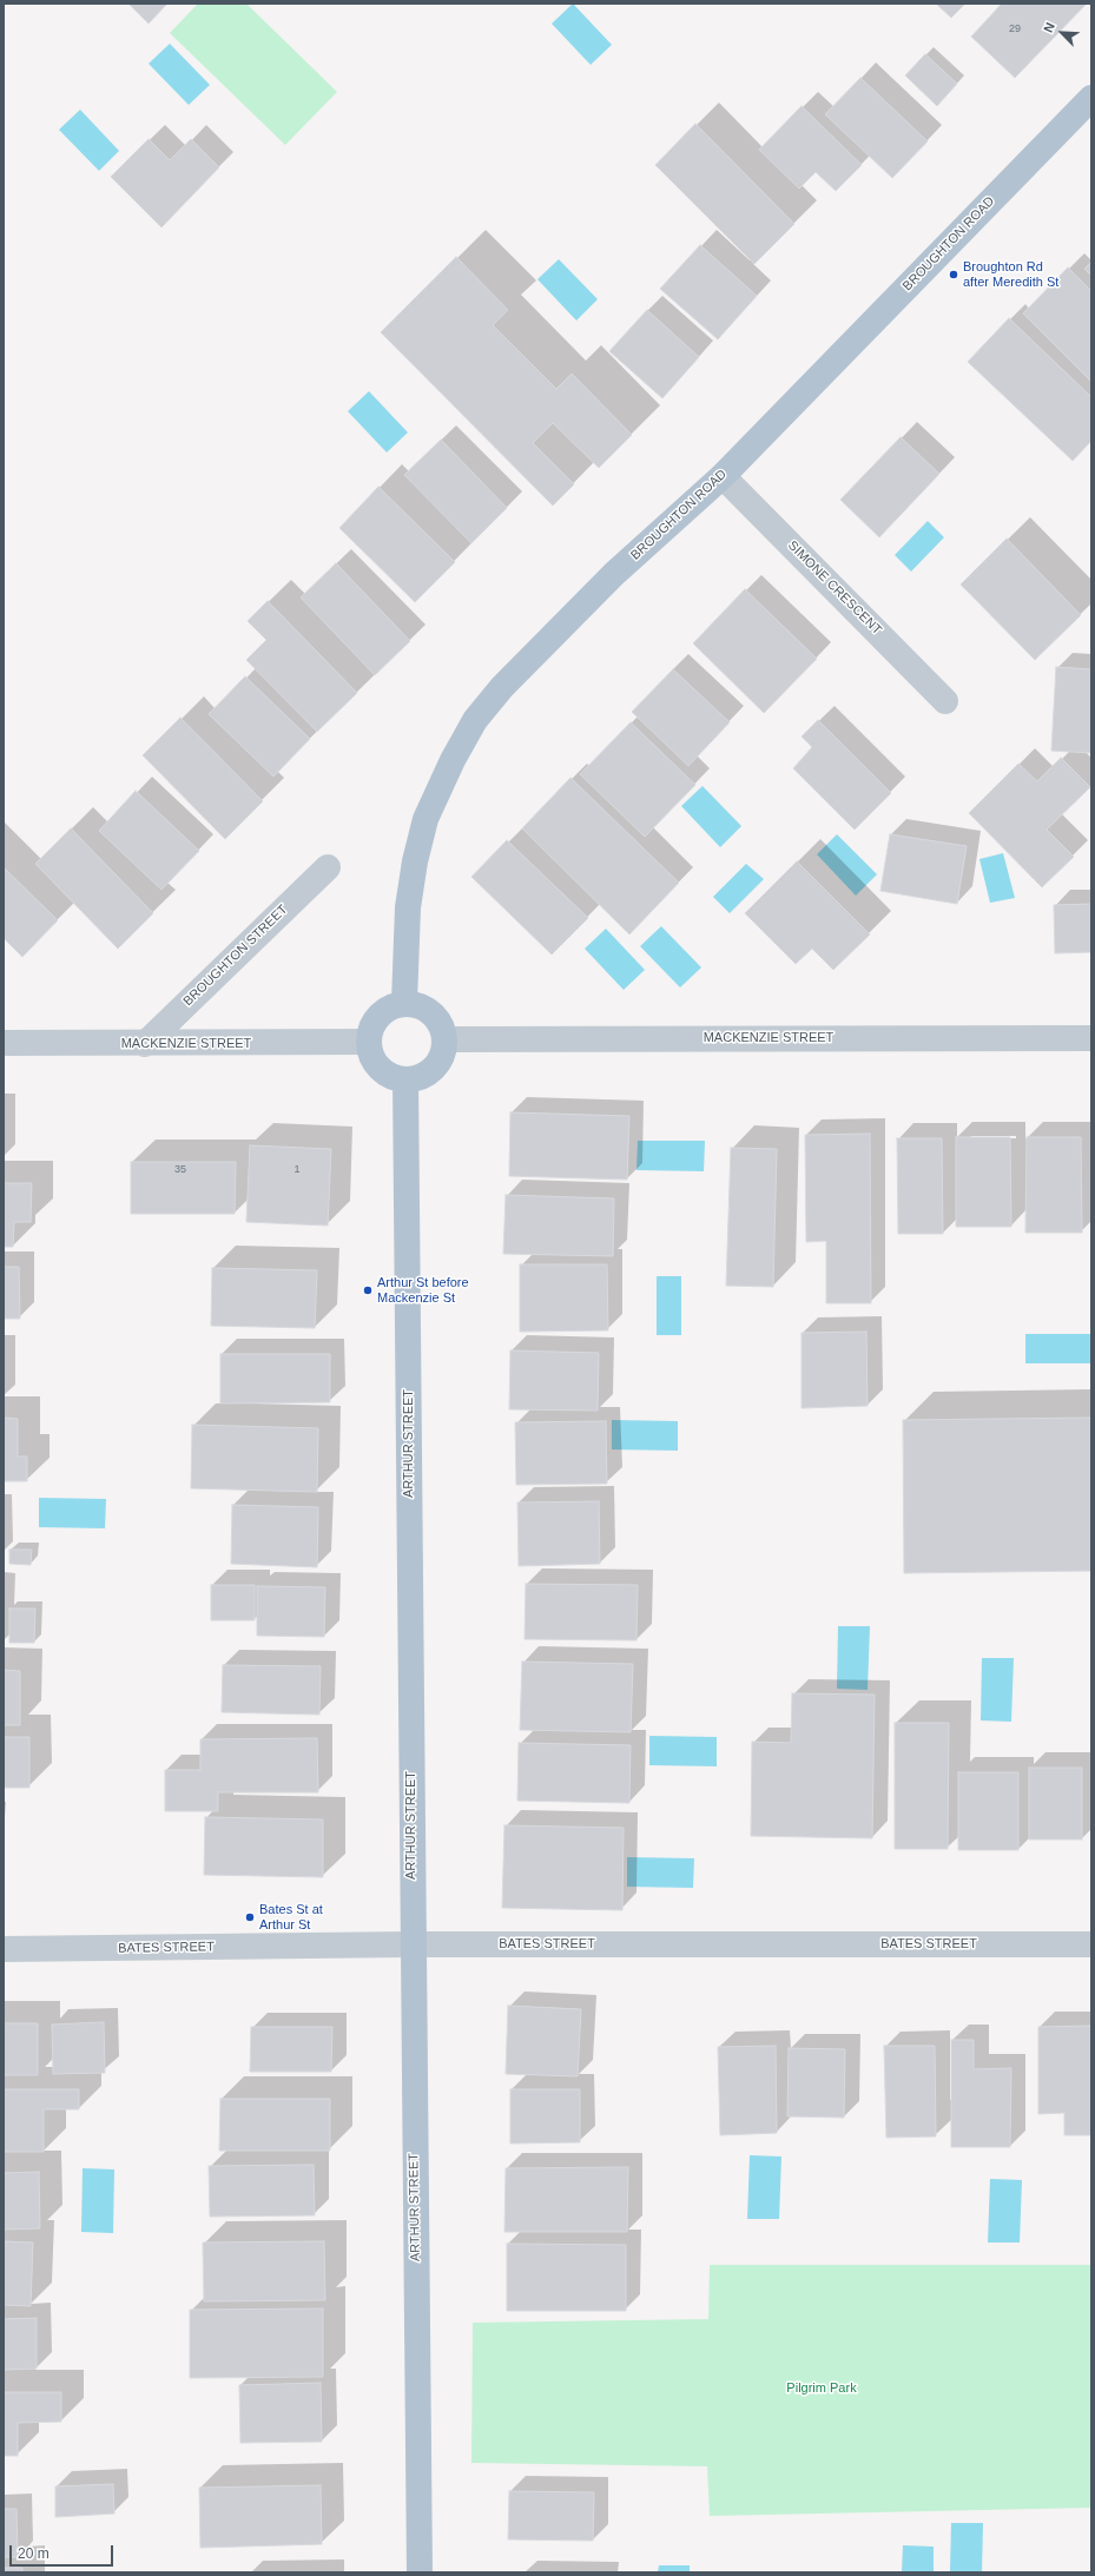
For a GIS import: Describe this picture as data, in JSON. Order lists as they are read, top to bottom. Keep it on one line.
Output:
{"streets":{"main road":["BROUGHTON ROAD","ARTHUR STREET"],"street":["SIMONE CRESCENT","BROUGHTON STREET","MACKENZIE STREET","BATES STREET"]},"crossings":[["BROUGHTON ROAD","SIMONE CRESCENT"],["BROUGHTON ROAD","MACKENZIE STREET"],["BROUGHTON ROAD","ARTHUR STREET"],["BROUGHTON STREET","MACKENZIE STREET"],["MACKENZIE STREET","ARTHUR STREET"],["ARTHUR STREET","BATES STREET"]],"parks":["Pilgrim Park"],"places":["Broughton Rd after Meredith St","Arthur St before Mackenzie St","Bates St at Arthur St"],"house_numbers":["29","35","1"],"scale_bar":"20 m","north":"top left"}
